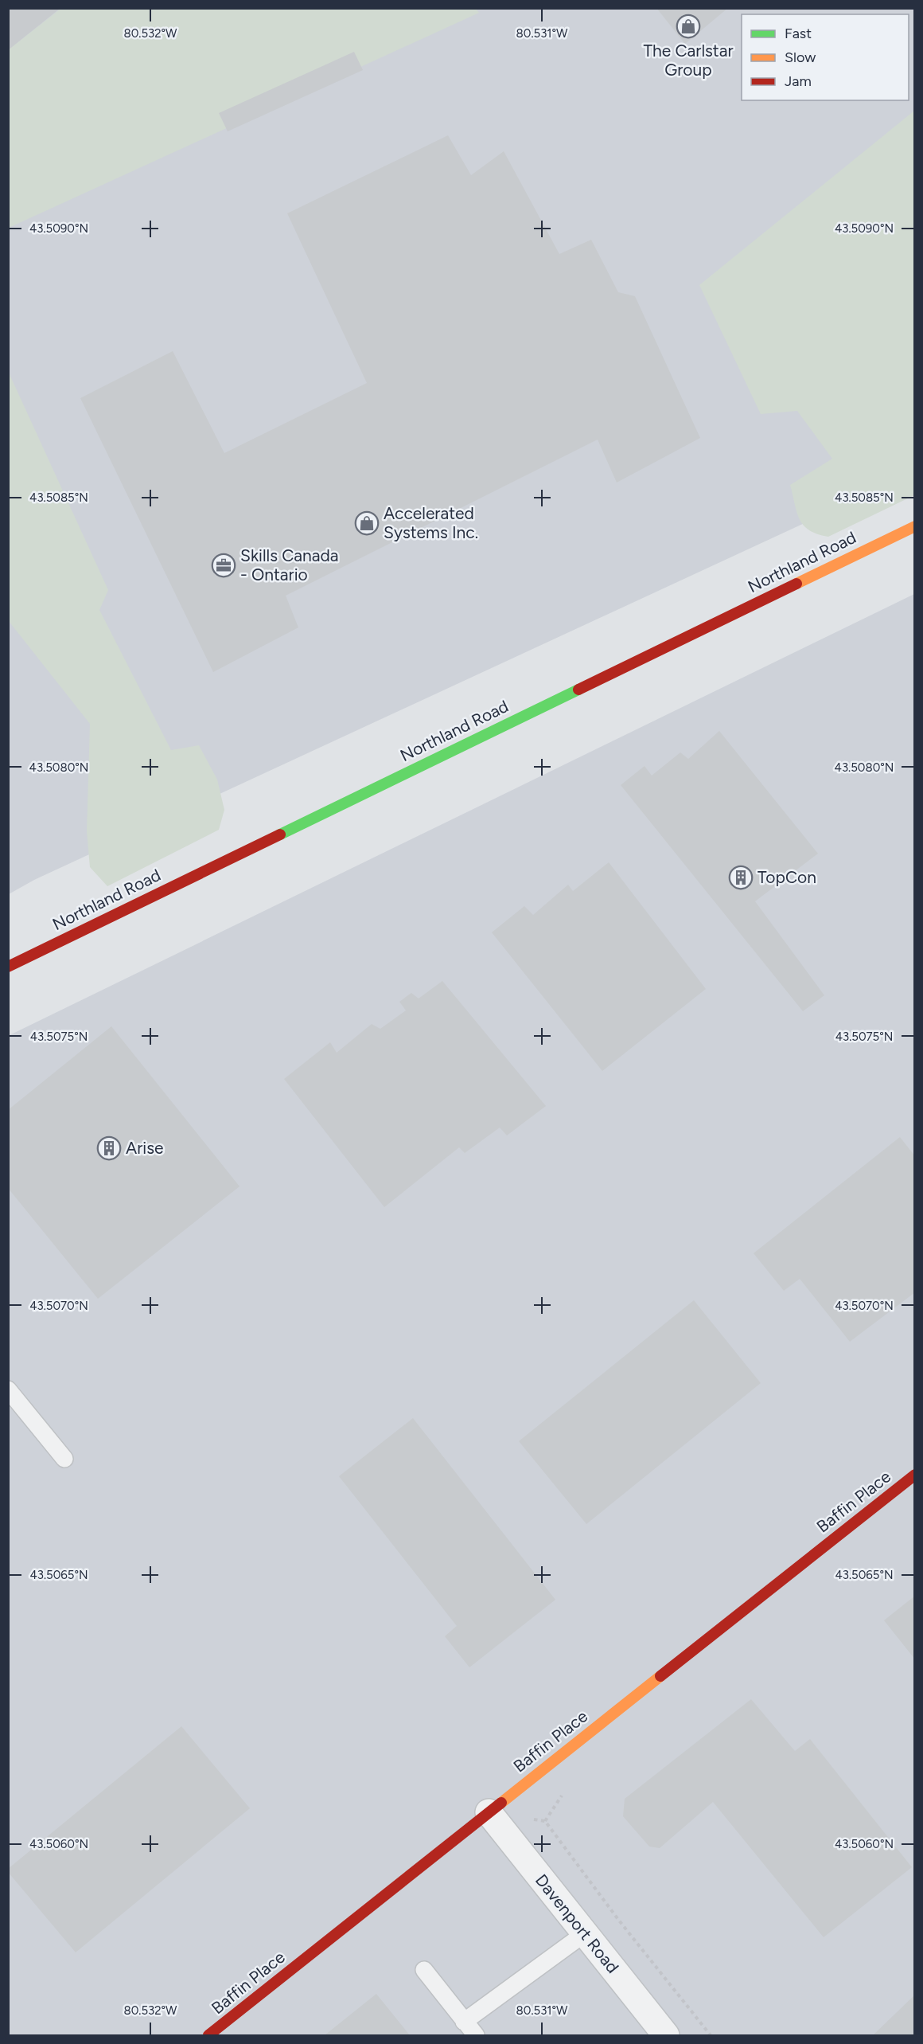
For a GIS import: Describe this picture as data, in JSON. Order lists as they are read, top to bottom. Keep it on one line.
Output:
{"streets":{"street":["Northland Road","Baffin Place","Davenport Road"]},"crossings":[["Baffin Place","Davenport Road"]],"places":{"shop":["The Carlstar Group","Accelerated Systems Inc."],"office":["Skills Canada - Ontario"],"building":["TopCon","Arise"]},"legend":["Fast","Slow","Jam"],"coordinates":["80.532°W","80.531°W","43.5090°N","43.5085°N","43.5080°N","43.5075°N","43.5070°N","43.5065°N","43.5060°N"]}
